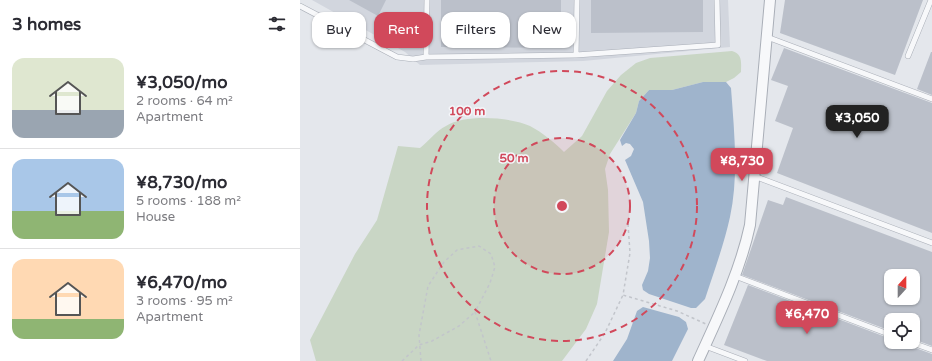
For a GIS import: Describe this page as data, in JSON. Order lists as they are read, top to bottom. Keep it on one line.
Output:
{"north":"top","page":{"heading":"3 homes","chip":["Buy","Rent","Filters","New"],"list":[{"name":"¥3,050/mo","note":"2 rooms · 64 m² · Apartment"},{"name":"¥8,730/mo","note":"5 rooms · 188 m² · House"},{"name":"¥6,470/mo","note":"3 rooms · 95 m² · Apartment"}],"price":["¥3,050","¥8,730","¥6,470"]},"rings":["100 m","50 m"]}
